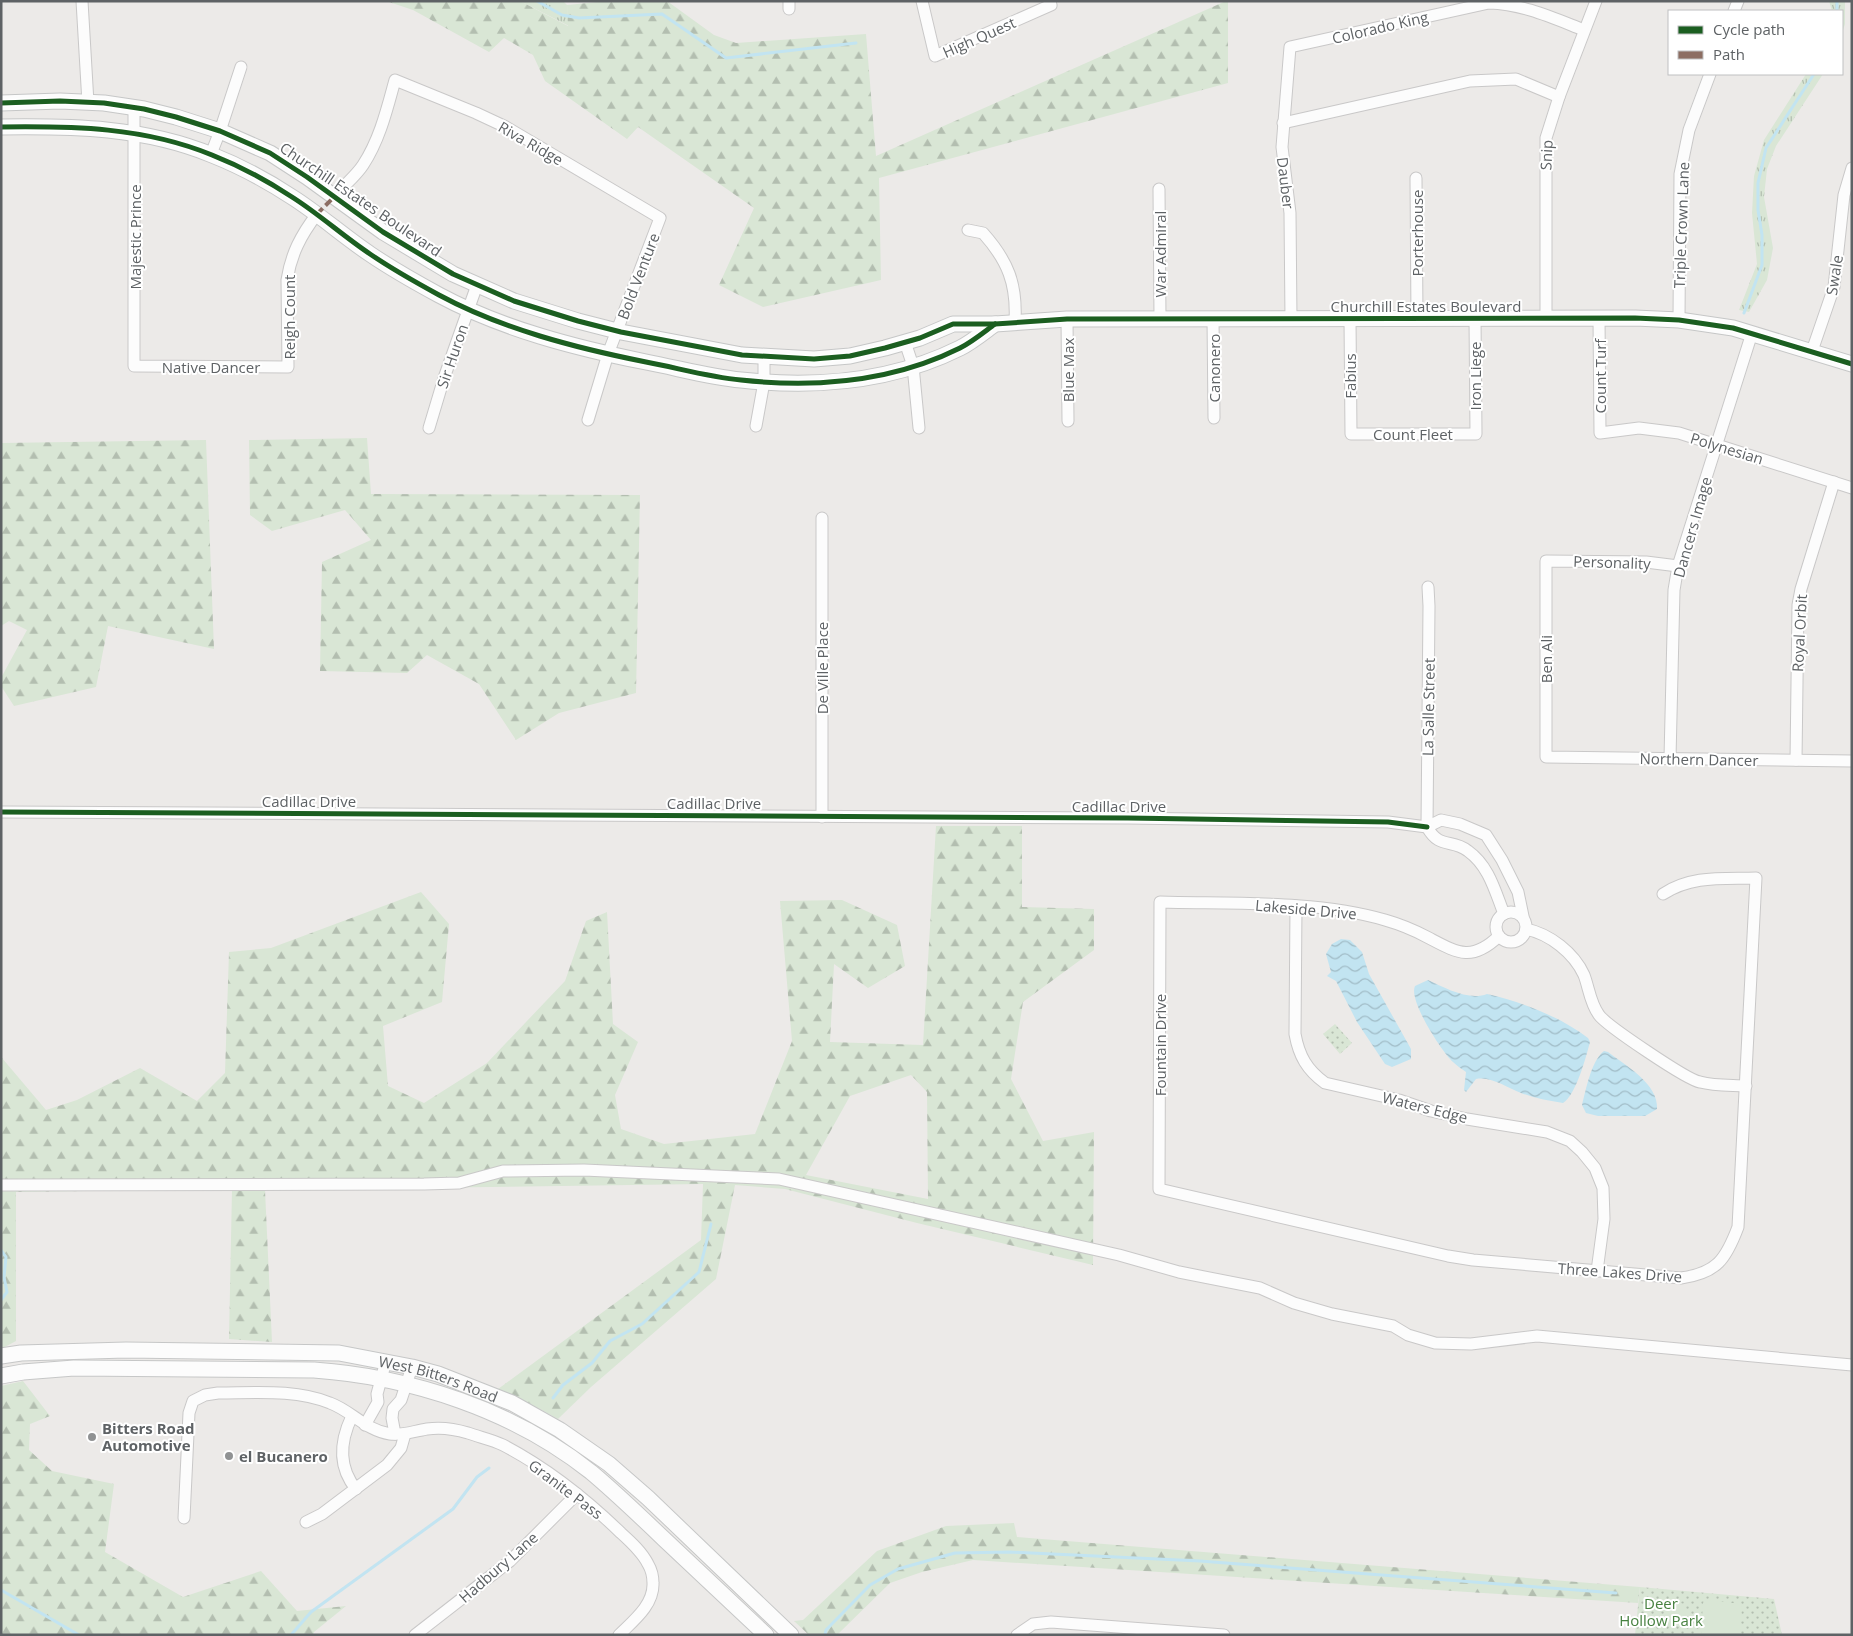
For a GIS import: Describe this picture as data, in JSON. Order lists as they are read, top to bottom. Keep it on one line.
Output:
{"streets":{"street":["Colorado King","High Quest","Riva Ridge","Snip","Dauber","Churchill Estates Boulevard","Triple Crown Lane","Porterhouse","Majestic Prince","War Admiral","Swale","Bold Venture","Reigh Count","Sir Huron","Native Dancer","Canonero","Blue Max","Fabius","Iron Liege","Count Turf","Count Fleet","Polynesian","Dancers Image","Personality","Royal Orbit","Ben Ali","De Ville Place","La Salle Street","Northern Dancer","Cadillac Drive","Lakeside Drive","Fountain Drive","Waters Edge","Three Lakes Drive","West Bitters Road","Granite Pass","Hadbury Lane"]},"crossings":[["Colorado King","Snip"],["Colorado King","Dauber"],["Riva Ridge","Churchill Estates Boulevard"],["Riva Ridge","Bold Venture"],["Snip","Churchill Estates Boulevard"],["Dauber","Churchill Estates Boulevard"],["Churchill Estates Boulevard","Triple Crown Lane"],["Churchill Estates Boulevard","Porterhouse"],["Churchill Estates Boulevard","Majestic Prince"],["Churchill Estates Boulevard","War Admiral"],["Churchill Estates Boulevard","Swale"],["Churchill Estates Boulevard","Bold Venture"],["Churchill Estates Boulevard","Reigh Count"],["Churchill Estates Boulevard","Sir Huron"],["Churchill Estates Boulevard","Canonero"],["Churchill Estates Boulevard","Blue Max"],["Churchill Estates Boulevard","Fabius"],["Churchill Estates Boulevard","Iron Liege"],["Churchill Estates Boulevard","Count Turf"],["Churchill Estates Boulevard","Dancers Image"],["Majestic Prince","Native Dancer"],["Reigh Count","Native Dancer"],["Fabius","Count Fleet"],["Iron Liege","Count Fleet"],["Count Turf","Polynesian"],["Polynesian","Dancers Image"],["Polynesian","Royal Orbit"],["Dancers Image","Personality"],["Dancers Image","Northern Dancer"],["Personality","Ben Ali"],["Royal Orbit","Northern Dancer"],["Ben Ali","Northern Dancer"],["De Ville Place","Cadillac Drive"],["La Salle Street","Cadillac Drive"],["Lakeside Drive","Fountain Drive"],["Lakeside Drive","Waters Edge"],["Fountain Drive","Three Lakes Drive"],["Waters Edge","Three Lakes Drive"],["Granite Pass","Hadbury Lane"]],"parks":["Deer Hollow Park"],"places":["Bitters Road Automotive","el Bucanero"],"legend":["Cycle path","Path"]}
